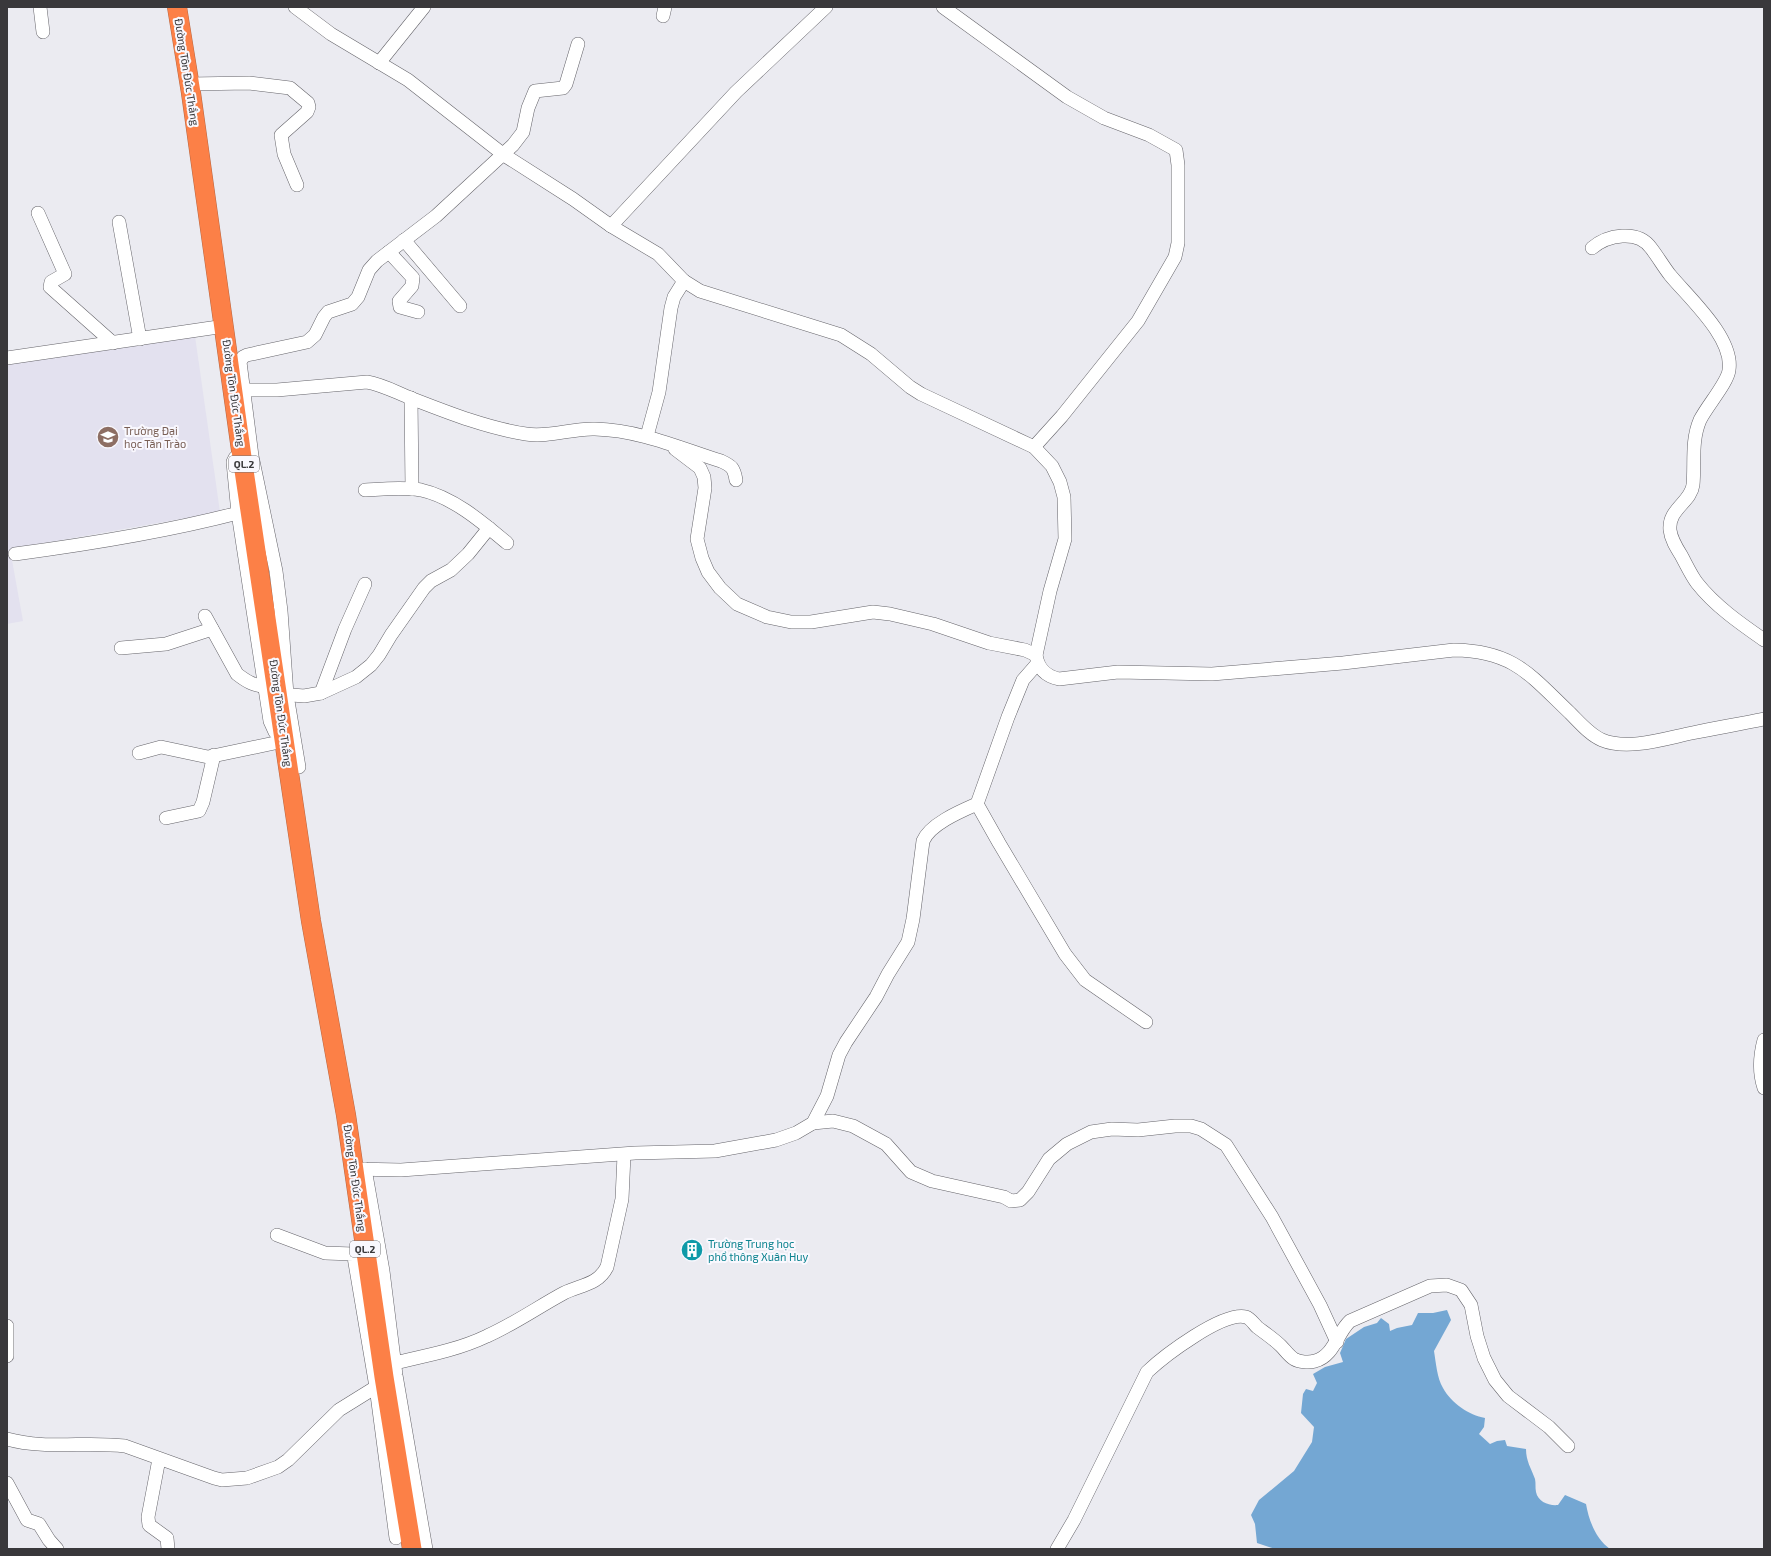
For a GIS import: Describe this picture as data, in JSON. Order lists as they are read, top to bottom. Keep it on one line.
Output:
{"streets":{"highway":["Đường Tôn Đức Thắng","QL.2"]},"places":{"school or university":["Trường Đại học Tân Trào"],"building":["Trường Trung học phổ thông Xuân Huy"]}}
